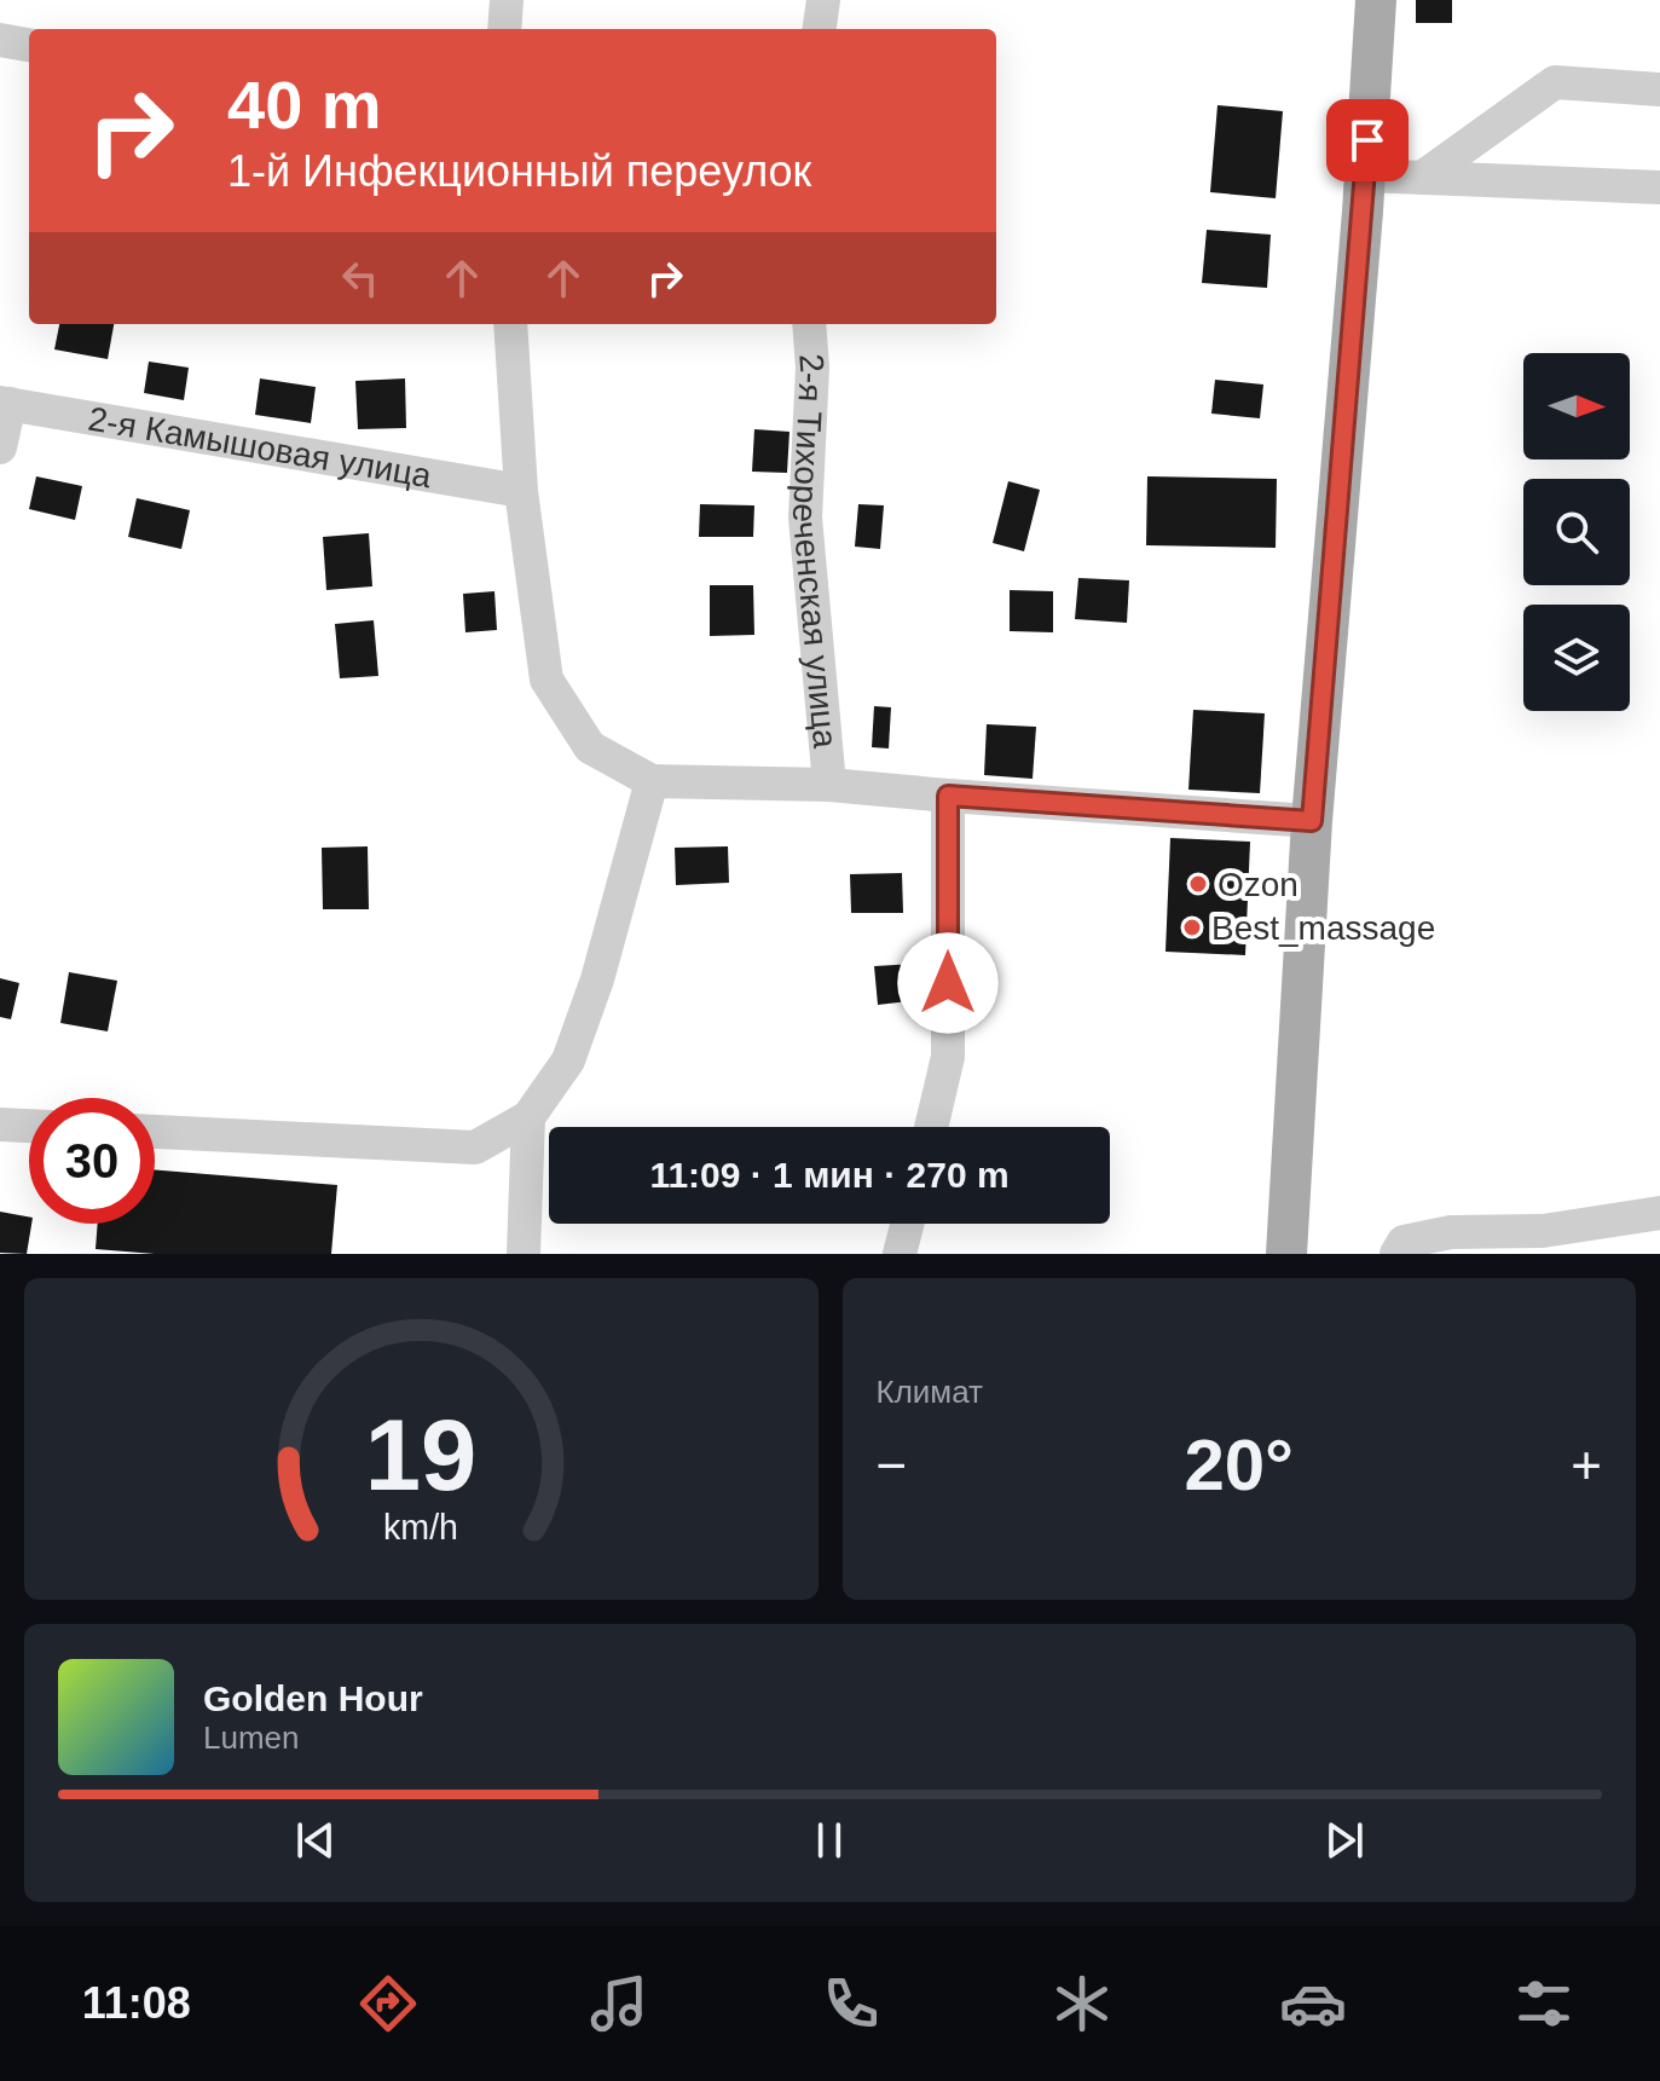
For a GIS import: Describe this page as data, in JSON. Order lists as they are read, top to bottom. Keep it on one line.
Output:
{"streets":{"street":["2-я Камышовая улица","2-я Тихореченская улица"]},"places":["Ozon","Best_massage"],"north":"right","page":{"turn":["40 m","1-й Инфекционный переулок"],"limit":"30","trip":"11:09 · 1 мин · 270 m","tile":"Климат","heat":["−","20°","+"],"song":["Golden Hour","Lumen"],"tabs":"11:08","gauge":["19","km/h"]}}
